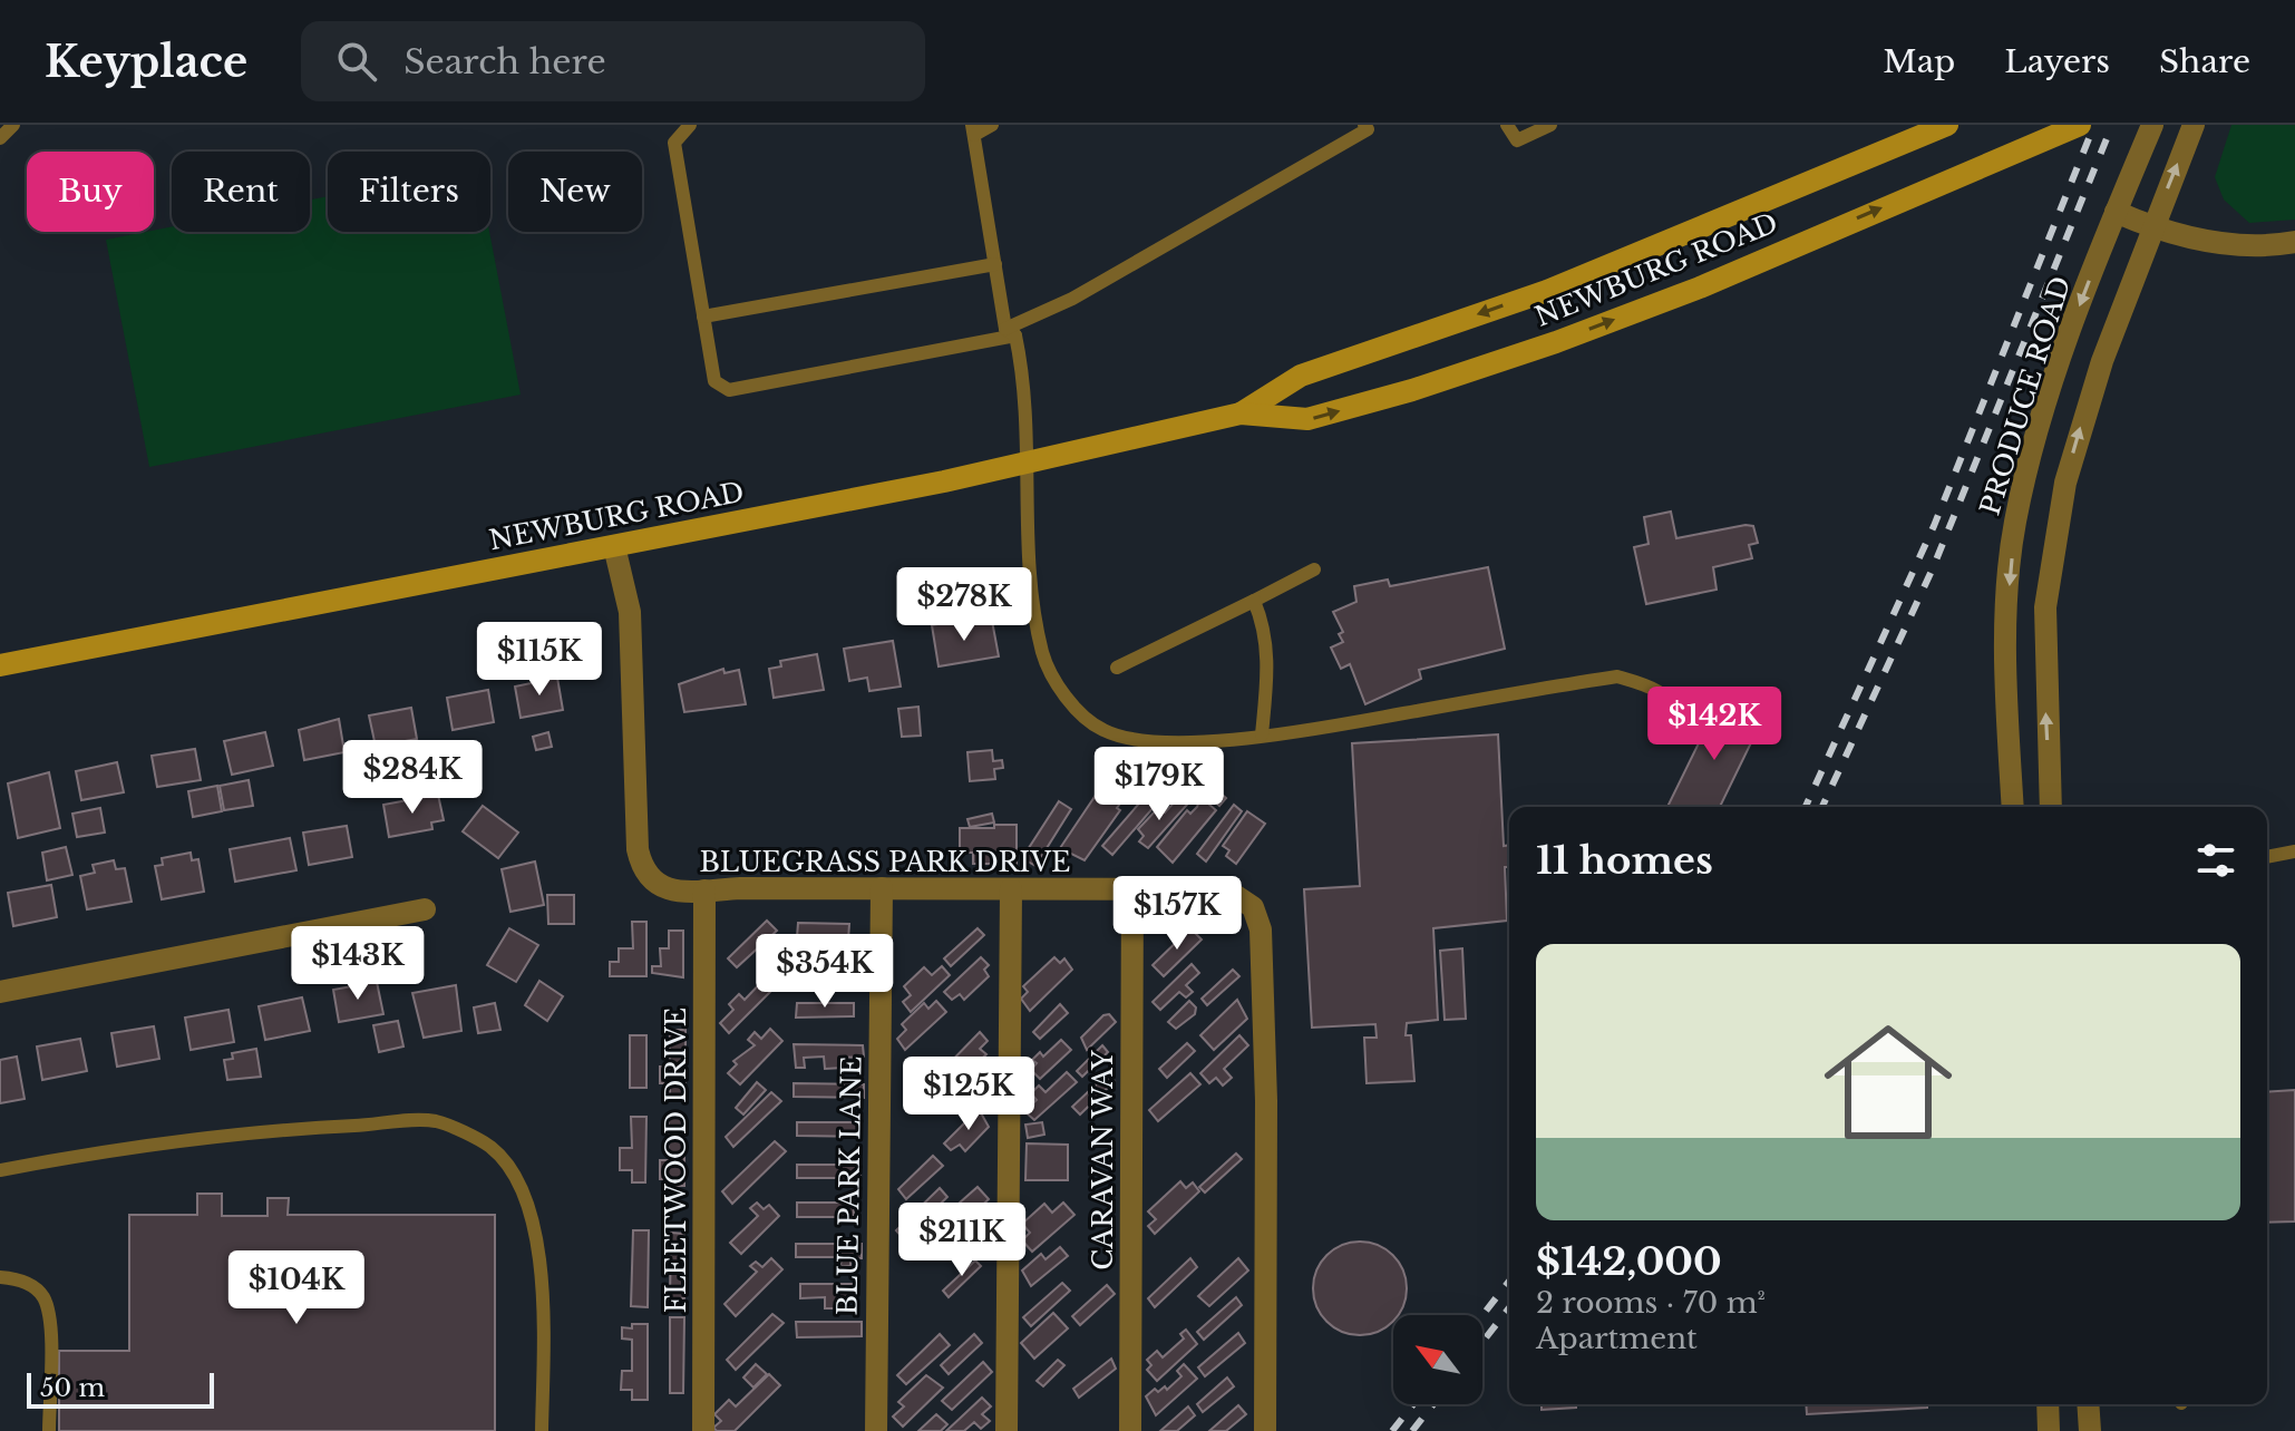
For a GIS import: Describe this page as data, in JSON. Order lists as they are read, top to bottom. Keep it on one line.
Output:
{"streets":{"main road":["NEWBURG ROAD"],"street":["PRODUCE ROAD","BLUEGRASS PARK DRIVE","FLEETWOOD DRIVE","CARAVAN WAY","BLUE PARK LANE"]},"crossings":[["NEWBURG ROAD","BLUEGRASS PARK DRIVE"],["BLUEGRASS PARK DRIVE","FLEETWOOD DRIVE"],["BLUEGRASS PARK DRIVE","CARAVAN WAY"],["BLUEGRASS PARK DRIVE","BLUE PARK LANE"]],"scale_bar":"50 m","north":"top left","page":{"header":"Keyplace","search":"Search here","nav":["Map","Layers","Share"],"chip":["Buy","Rent","Filters","New"],"price":["$278K","$115K","$142K","$284K","$179K","$157K","$143K","$354K","$125K","$211K","$104K"],"heading":"11 homes","list":[{"name":"$142,000","note":"2 rooms · 70 m² · Apartment"}],"scale":"50 m"}}
